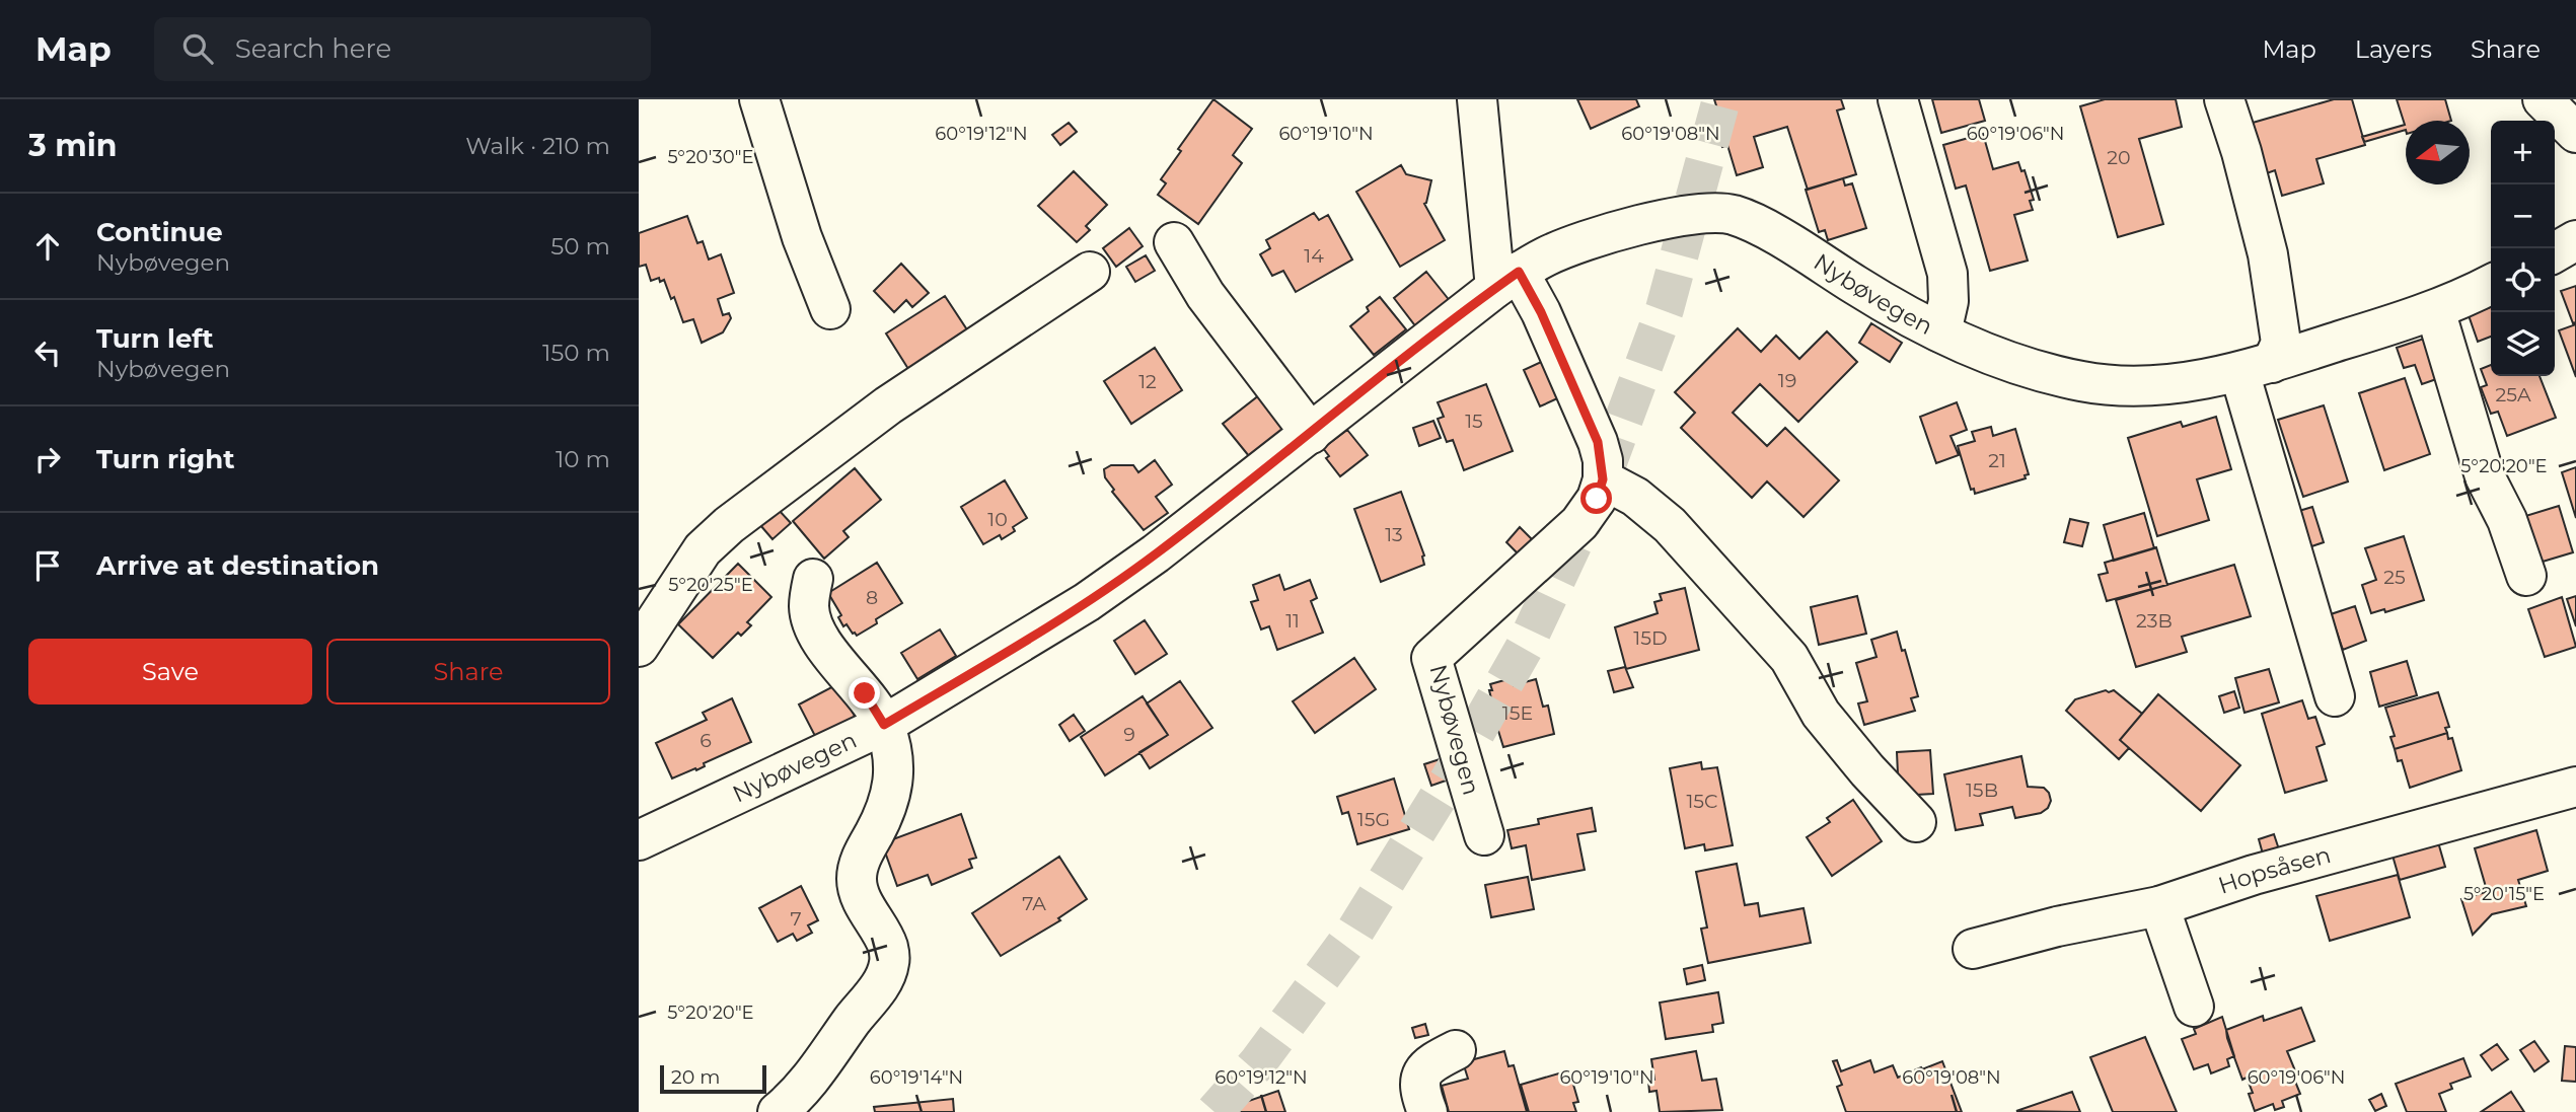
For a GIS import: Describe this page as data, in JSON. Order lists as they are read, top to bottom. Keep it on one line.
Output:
{"streets":{"street":["Nybøvegen","Hopsåsen"]},"house_numbers":["20","14","19","12","25A","15","21","10","13","25","8","11","23B","15D","15E","9","6","15B","15C","15G","7A","7"],"scale_bar":"20 m","north":"left","page":{"header":"Map","search":"Search here","nav":["Map","Layers","Share"],"heading":["3 min","Walk · 210 m"],"map_buttons":["+","−"],"list":[["Continue","Nybøvegen","50 m"],["Turn left","Nybøvegen","150 m"],["Turn right","10 m"],"Arrive at destination"],"buttons":["Save","Share"],"scale":"20 m"},"coordinates":["60°19'12\"N","60°19'10\"N","60°19'08\"N","60°19'06\"N","5°20'30\"E","5°20'20\"E","5°20'25\"E","5°20'15\"E","60°19'14\"N"]}
